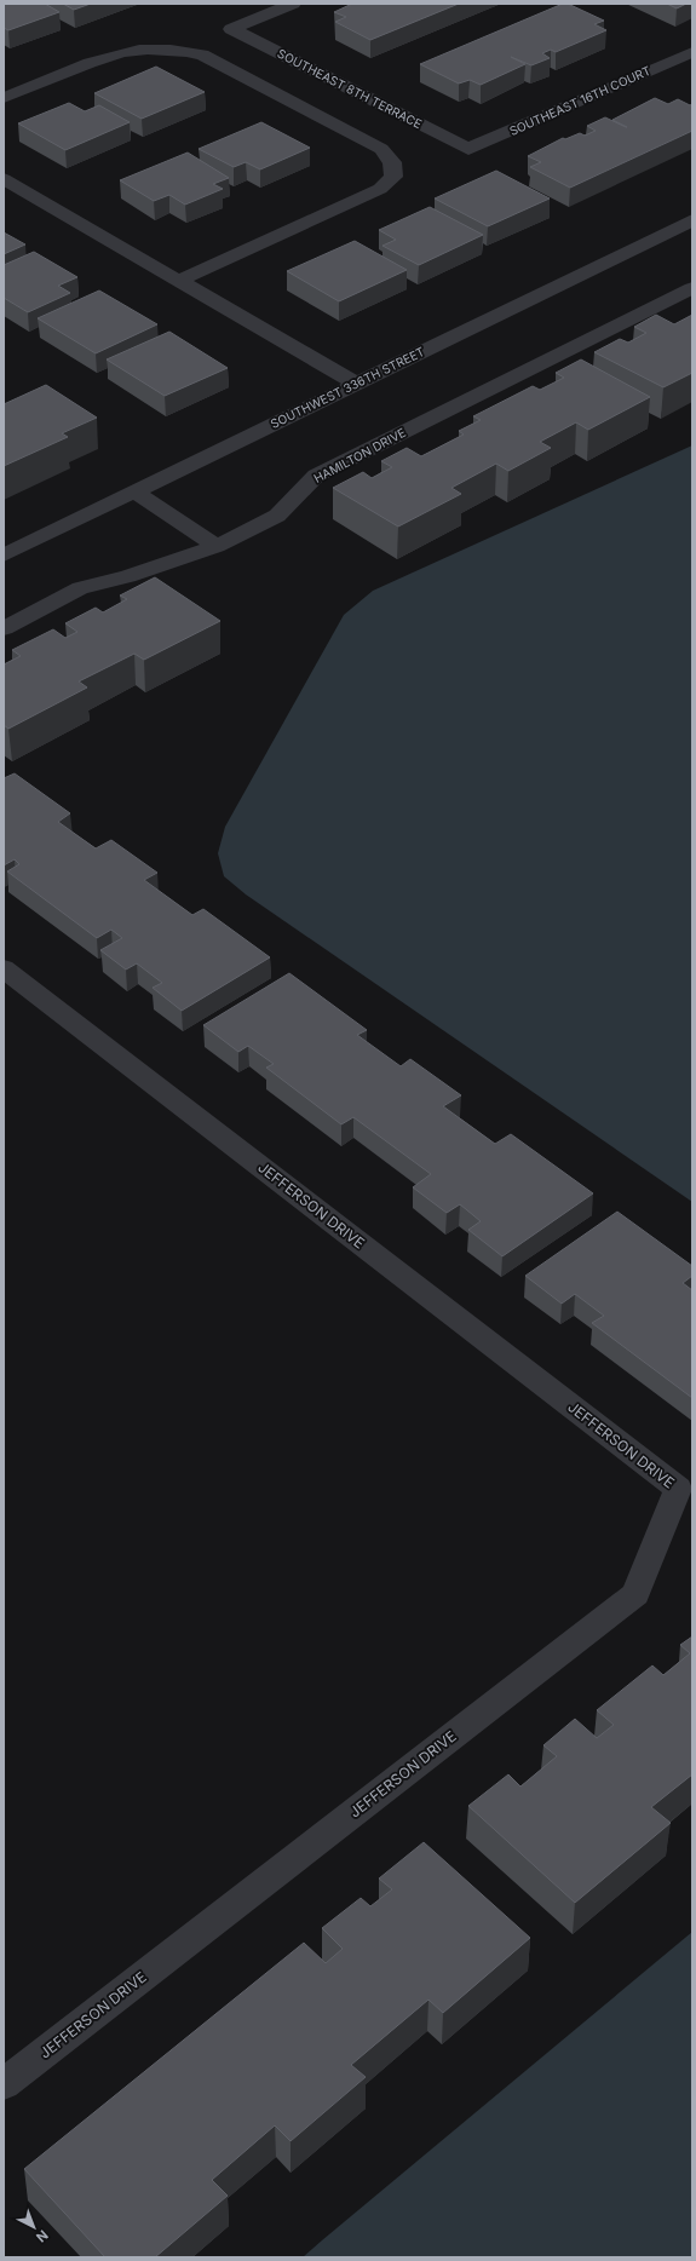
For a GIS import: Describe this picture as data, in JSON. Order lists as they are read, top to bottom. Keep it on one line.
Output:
{"streets":{"street":["SOUTHEAST 8TH TERRACE","SOUTHEAST 16TH COURT","SOUTHWEST 336TH STREET","HAMILTON DRIVE","JEFFERSON DRIVE"]},"crossings":[["SOUTHEAST 8TH TERRACE","SOUTHEAST 16TH COURT"]],"north":"bottom right"}
